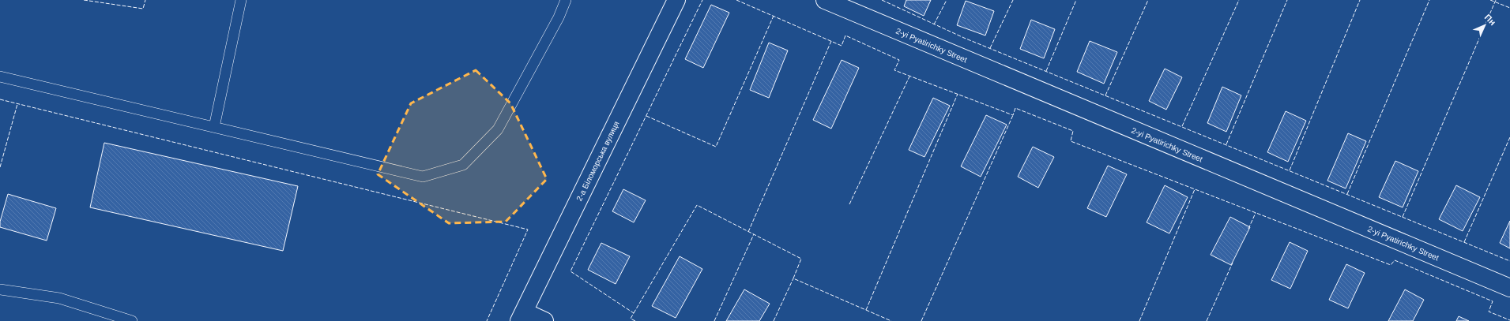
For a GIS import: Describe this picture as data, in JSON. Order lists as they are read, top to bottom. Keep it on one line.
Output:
{"streets":{"street":["2-yi Pyatirichky Street","2-а Біломорська вулиця"]},"north":"top right"}
